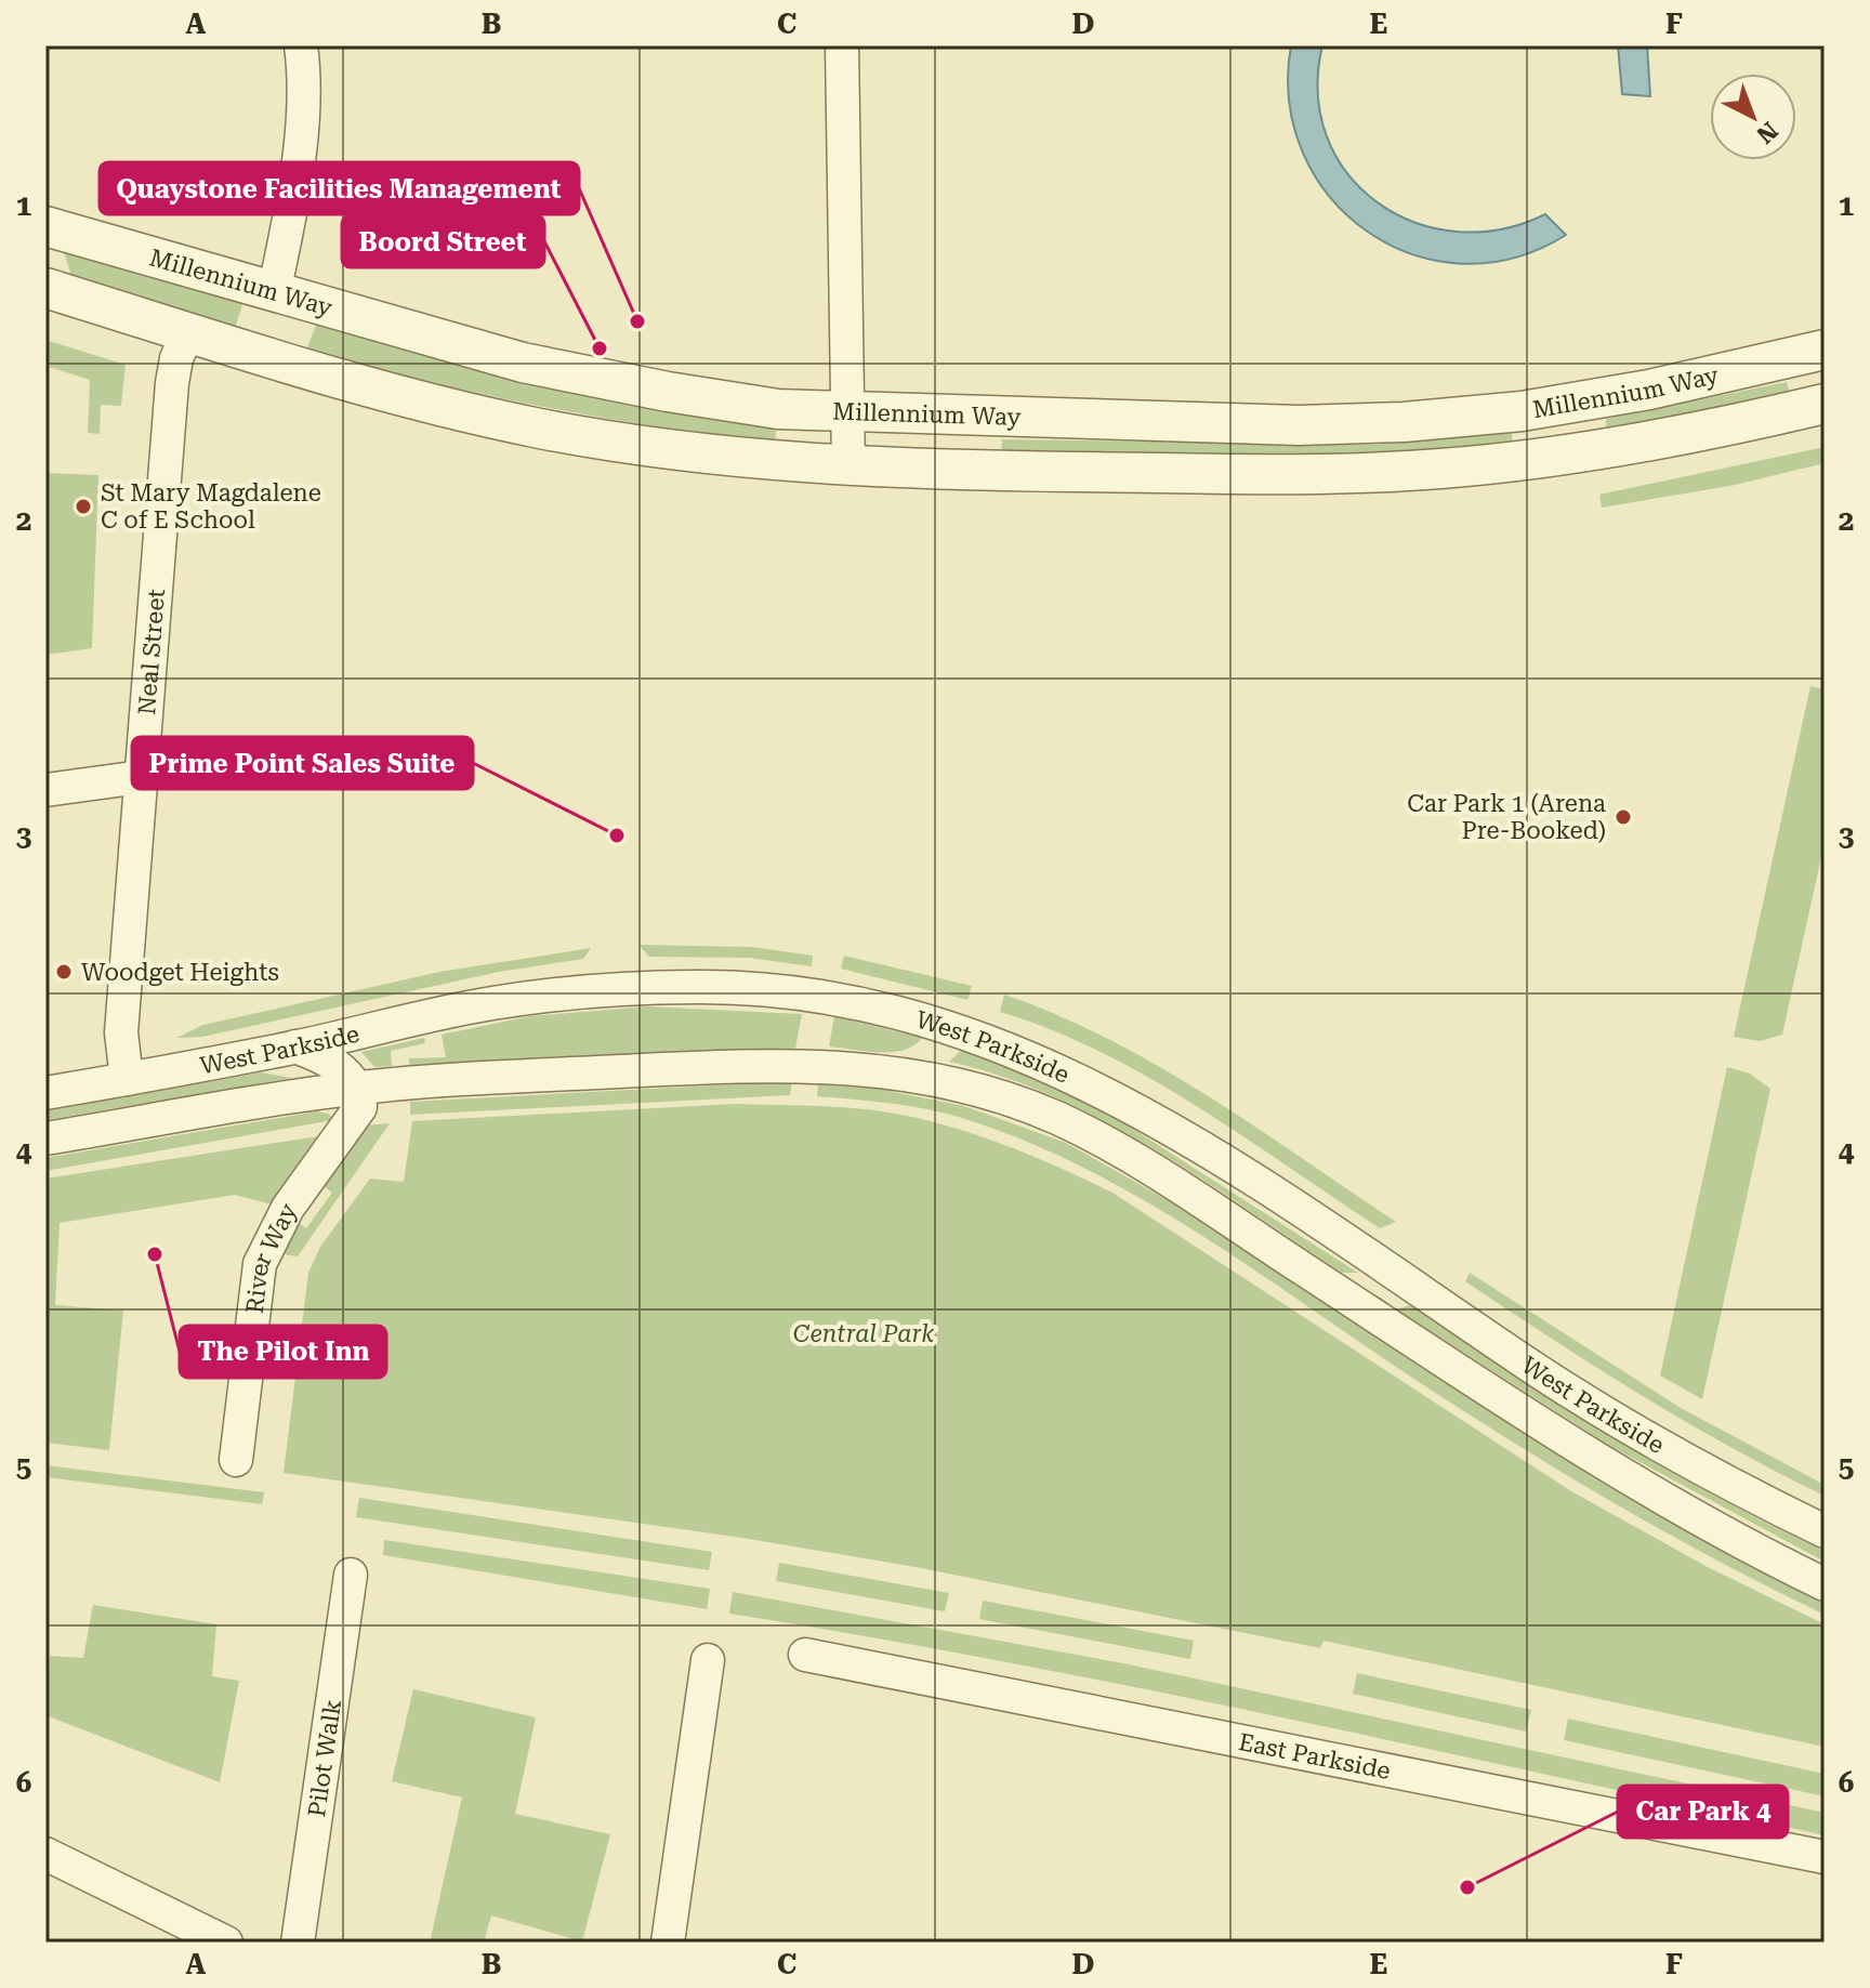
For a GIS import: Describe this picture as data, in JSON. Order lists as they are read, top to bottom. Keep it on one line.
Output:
{"streets":{"street":["Millennium Way","Neal Street","West Parkside","River Way","East Parkside","Pilot Walk"]},"crossings":[["Millennium Way","Neal Street"],["Neal Street","West Parkside"],["West Parkside","River Way"]],"parks":["Central Park"],"places":["Quaystone Facilities Management","Boord Street","St Mary Magdalene C of E School","Car Park 1 (Arena Pre-Booked)","Prime Point Sales Suite","Woodget Heights","The Pilot Inn","Car Park 4"],"north":"bottom right","grid":{"columns":["A","B","C","D","E","F"],"rows":["1","2","3","4","5","6"]}}
